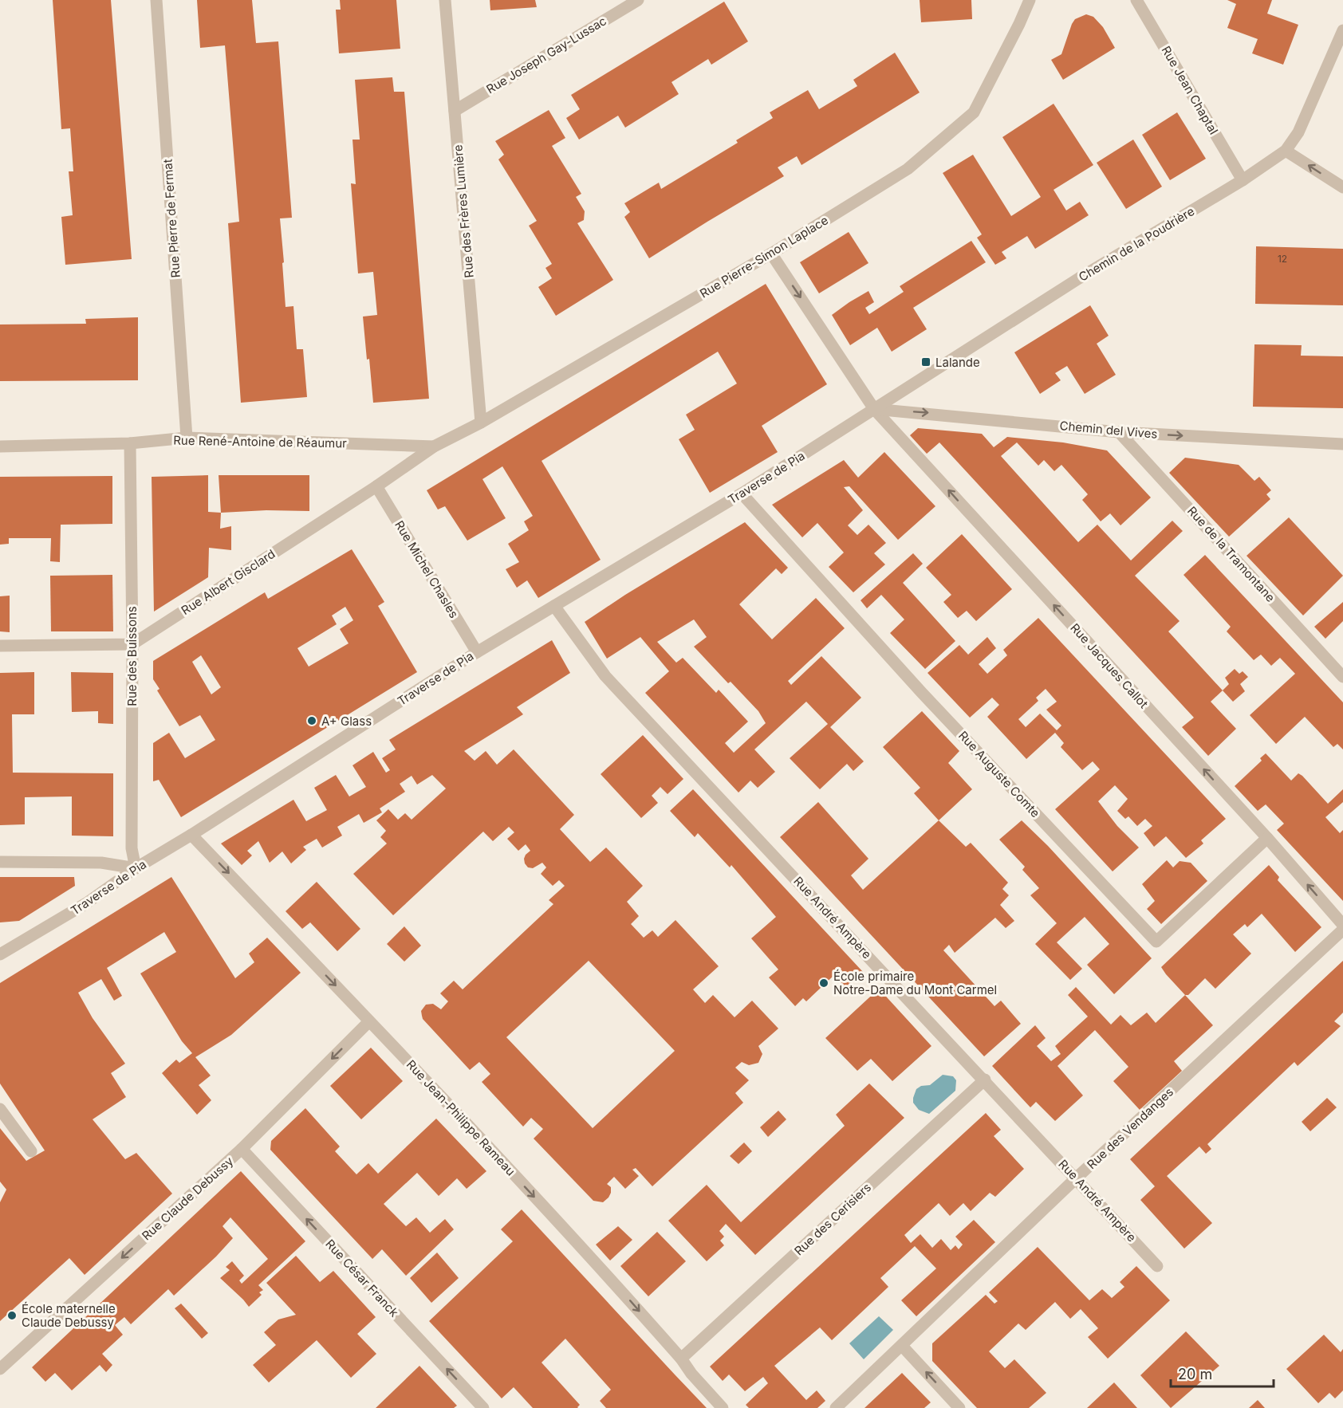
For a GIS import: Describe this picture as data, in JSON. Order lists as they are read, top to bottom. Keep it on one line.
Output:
{"streets":{"street":["Rue Joseph Gay-Lussac","Rue Jean Chaptal","Rue des Frères Lumière","Rue Pierre de Fermat","Chemin de la Poudrière","Rue Pierre-Simon Laplace","Chemin del Vives","Rue René-Antoine de Réaumur","Traverse de Pia","Rue de la Tramontane","Rue Michel Chasles","Rue Albert Gisclard","Rue des Buissons","Rue Jacques Callot","Rue Auguste Comte","Rue André Ampère","Rue Jean-Philippe Rameau","Rue des Vendanges","Rue Claude Debussy","Rue des Cerisiers","Rue César Franck"]},"crossings":[["Rue Joseph Gay-Lussac","Rue des Frères Lumière"],["Rue Jean Chaptal","Chemin de la Poudrière"],["Rue des Frères Lumière","Rue Pierre-Simon Laplace"],["Rue Pierre de Fermat","Rue René-Antoine de Réaumur"],["Chemin de la Poudrière","Chemin del Vives"],["Chemin de la Poudrière","Traverse de Pia"],["Chemin de la Poudrière","Rue Jacques Callot"],["Rue Pierre-Simon Laplace","Rue René-Antoine de Réaumur"],["Rue Pierre-Simon Laplace","Rue Albert Gisclard"],["Rue Pierre-Simon Laplace","Rue Jacques Callot"],["Chemin del Vives","Traverse de Pia"],["Chemin del Vives","Rue de la Tramontane"],["Chemin del Vives","Rue Jacques Callot"],["Rue René-Antoine de Réaumur","Rue Albert Gisclard"],["Rue René-Antoine de Réaumur","Rue des Buissons"],["Traverse de Pia","Rue Michel Chasles"],["Traverse de Pia","Rue des Buissons"],["Traverse de Pia","Rue Jacques Callot"],["Traverse de Pia","Rue Auguste Comte"],["Traverse de Pia","Rue André Ampère"],["Traverse de Pia","Rue Jean-Philippe Rameau"],["Rue Michel Chasles","Rue Albert Gisclard"],["Rue Albert Gisclard","Rue des Buissons"],["Rue Jacques Callot","Rue Auguste Comte"],["Rue André Ampère","Rue des Vendanges"],["Rue André Ampère","Rue des Cerisiers"],["Rue Jean-Philippe Rameau","Rue Claude Debussy"],["Rue Jean-Philippe Rameau","Rue des Cerisiers"],["Rue Claude Debussy","Rue César Franck"]],"one_way":["Chemin del Vives","Rue Jean-Philippe Rameau","Rue Claude Debussy","Rue César Franck"],"places":{"transit":["Lalande"],"other":["A+ Glass","École primaire Notre-Dame du Mont Carmel","École maternelle Claude Debussy"]},"house_numbers":["12"],"scale_bar":"20 m"}
